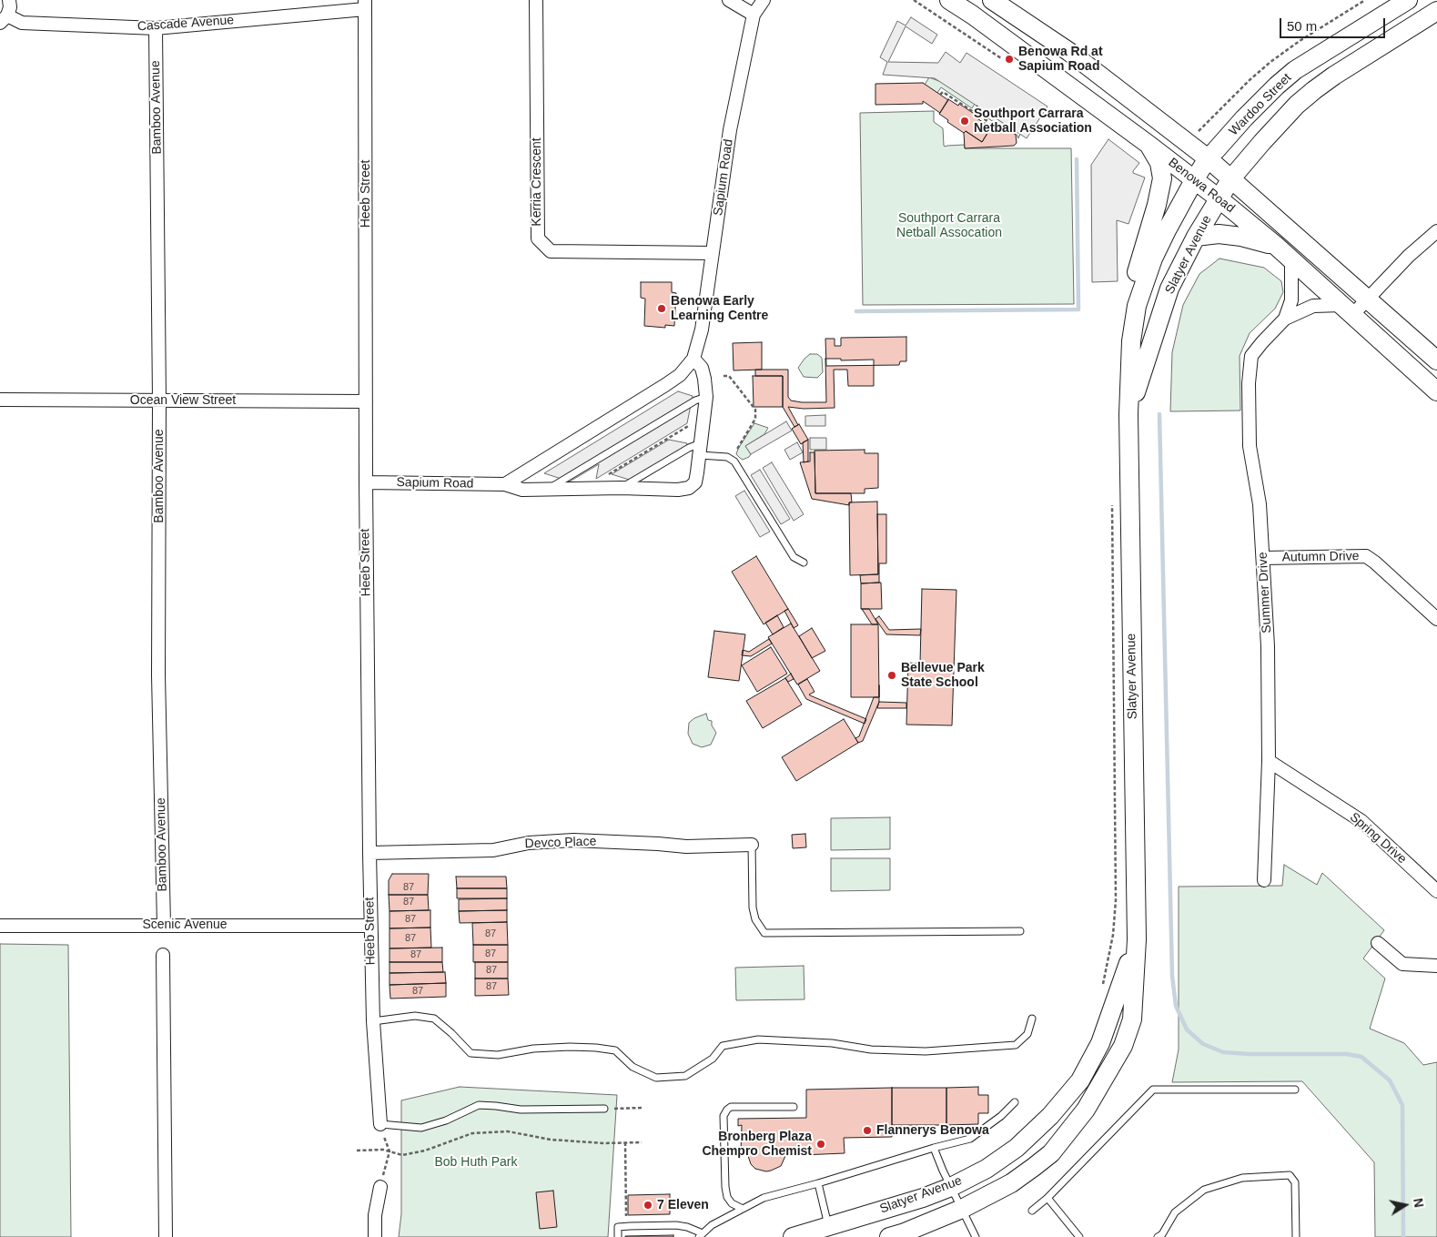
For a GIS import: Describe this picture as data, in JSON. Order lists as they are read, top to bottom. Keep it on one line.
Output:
{"streets":{"main road":["Wardoo Street","Benowa Road","Slatyer Avenue"],"street":["Cascade Avenue","Bamboo Avenue","Sapium Road","Kerria Crescent","Heeb Street","Ocean View Street","Autumn Drive","Summer Drive","Spring Drive","Devco Place","Scenic Avenue"]},"crossings":[["Cascade Avenue","Bamboo Avenue"],["Cascade Avenue","Heeb Street"],["Wardoo Street","Benowa Road"],["Wardoo Street","Slatyer Avenue"],["Bamboo Avenue","Ocean View Street"],["Bamboo Avenue","Scenic Avenue"],["Sapium Road","Kerria Crescent"],["Sapium Road","Heeb Street"],["Benowa Road","Slatyer Avenue"],["Benowa Road","Summer Drive"],["Heeb Street","Ocean View Street"],["Heeb Street","Devco Place"],["Heeb Street","Scenic Avenue"],["Autumn Drive","Summer Drive"],["Summer Drive","Spring Drive"]],"parks":["Southport Carrara Netball Assocation","Bob Huth Park"],"places":["Benowa Rd at Sapium Road","Southport Carrara Netball Association","Benowa Early Learning Centre","Bellevue Park State School","Flannerys Benowa","Bronberg Plaza Chempro Chemist","7 Eleven"],"house_numbers":["87","87","87","87","87","87","87","87","87","87"],"scale_bar":"50 m","north":"right"}
